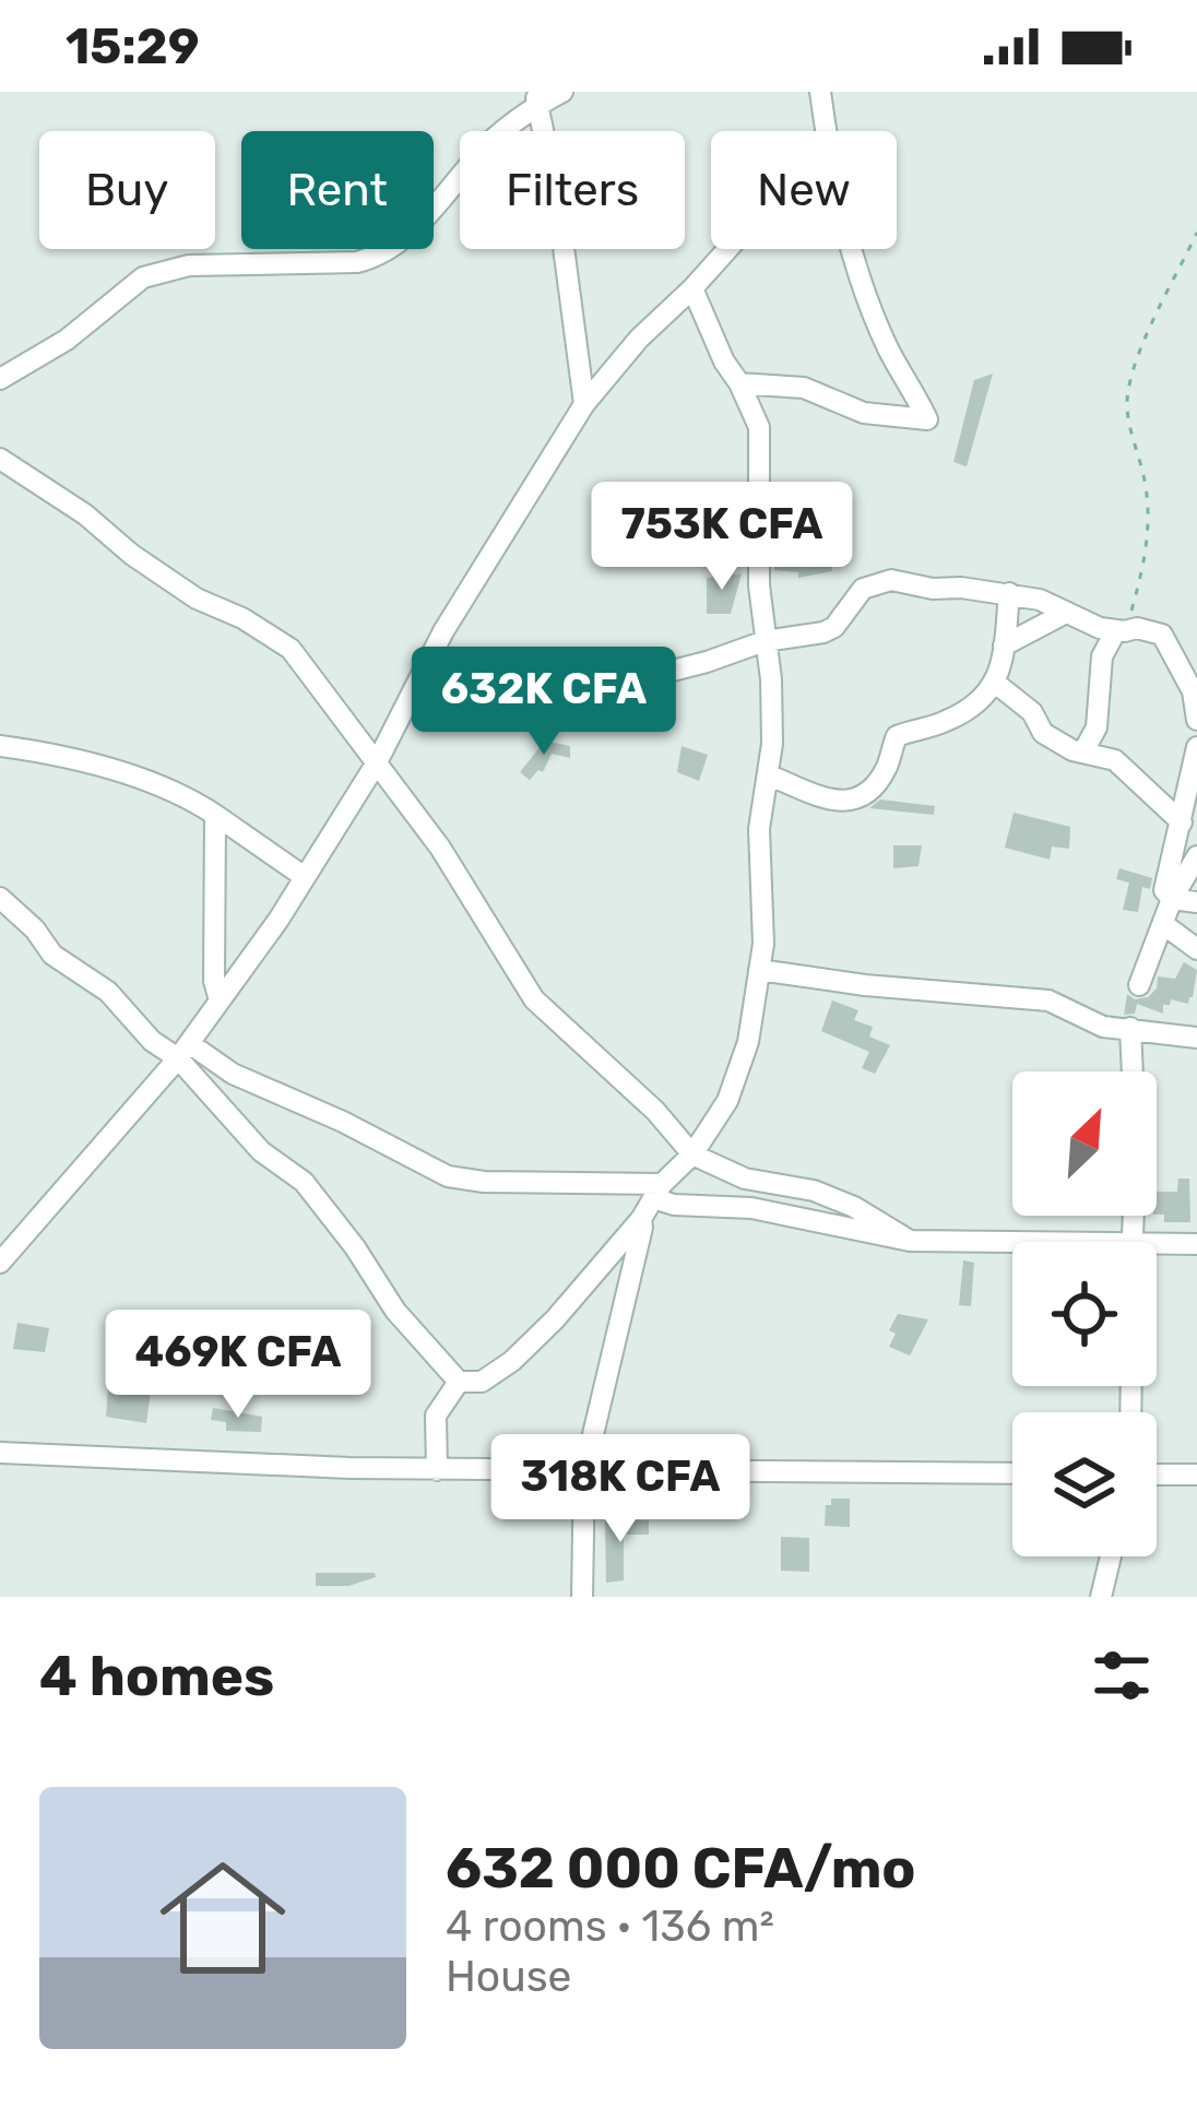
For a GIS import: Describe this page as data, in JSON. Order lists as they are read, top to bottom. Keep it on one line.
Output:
{"north":"top right","page":{"status":"15:29","chip":["Buy","Rent","Filters","New"],"price":["753K CFA","632K CFA","469K CFA","318K CFA"],"heading":"4 homes","list":[{"name":"632 000 CFA/mo","note":"4 rooms · 136 m² · House"}]}}
